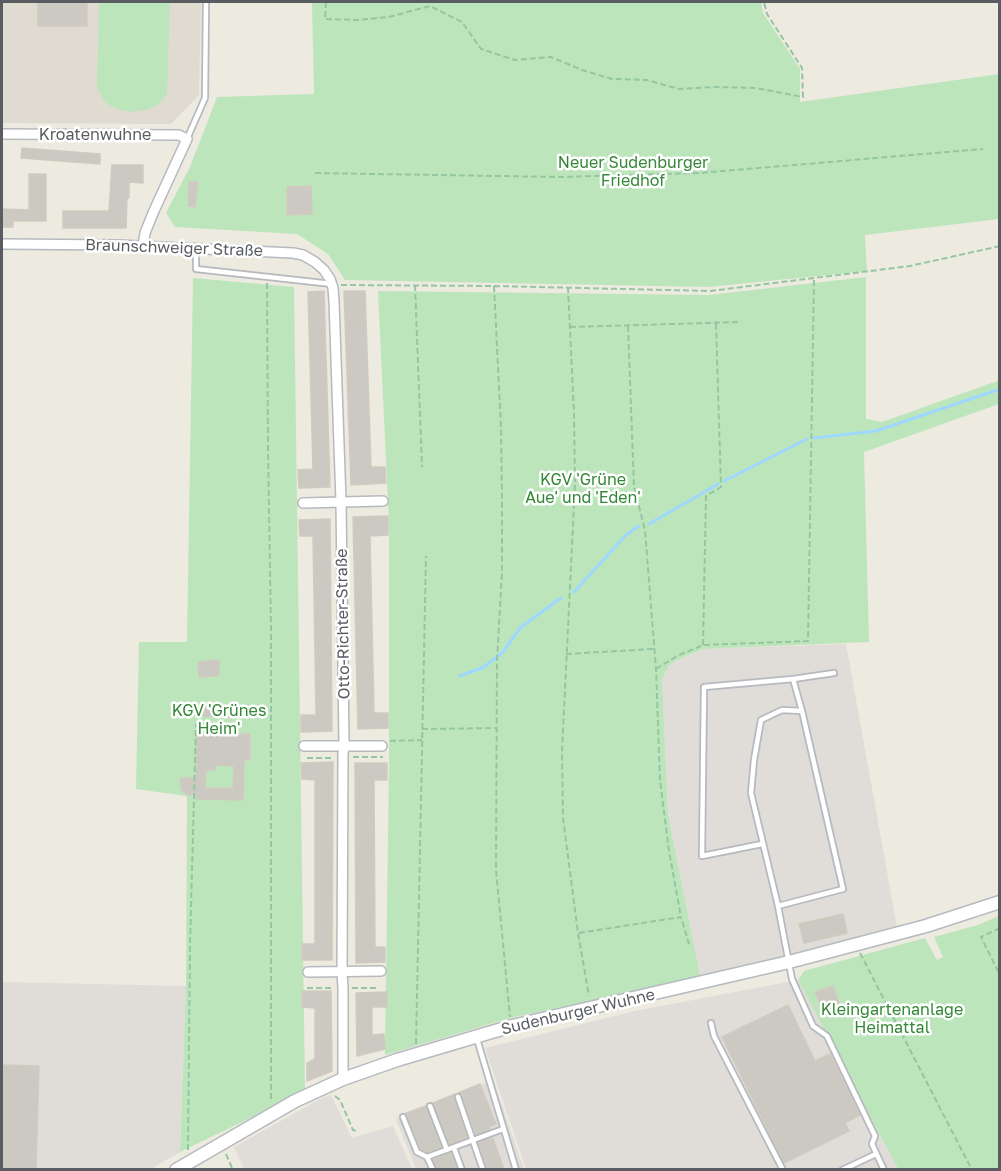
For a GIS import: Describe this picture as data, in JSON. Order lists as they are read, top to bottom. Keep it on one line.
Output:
{"streets":{"main road":["Sudenburger Wuhne"],"street":["Kroatenwuhne","Braunschweiger Straße","Otto-Richter-Straße"]},"crossings":[["Braunschweiger Straße","Otto-Richter-Straße"],["Otto-Richter-Straße","Sudenburger Wuhne"]],"parks":["Neuer Sudenburger Friedhof","KGV 'Grüne Aue' und 'Eden'","KGV 'Grünes Heim'","Kleingartenanlage Heimattal"]}
